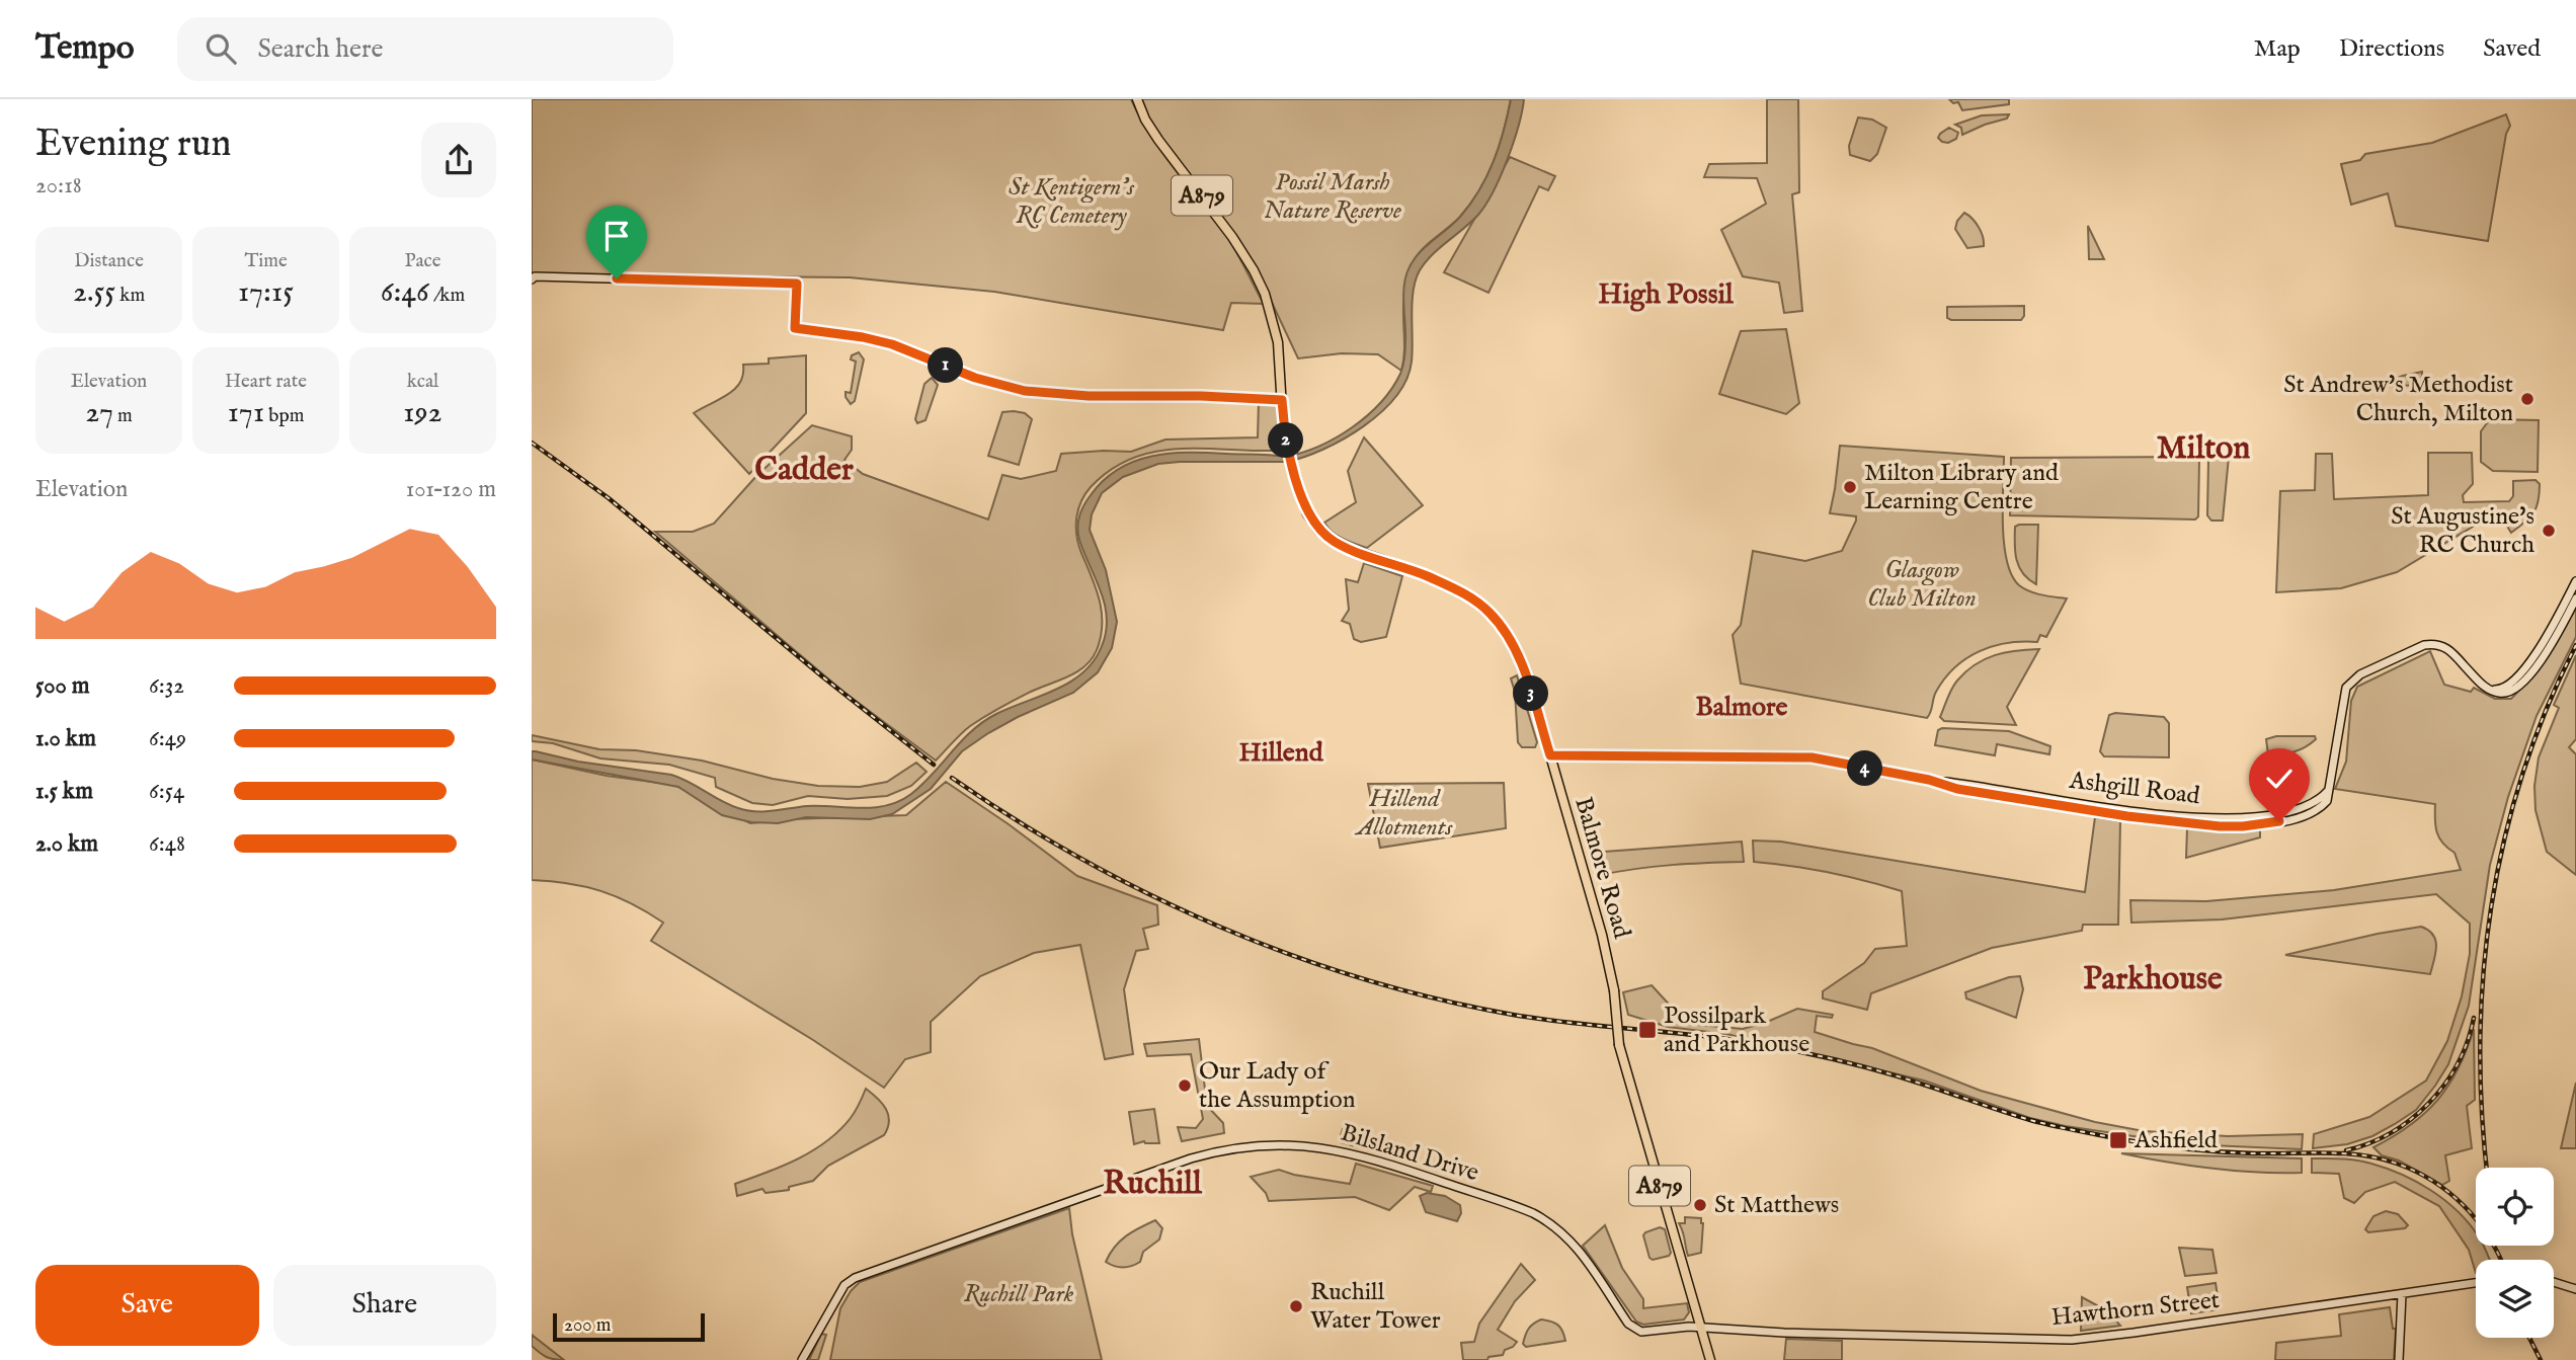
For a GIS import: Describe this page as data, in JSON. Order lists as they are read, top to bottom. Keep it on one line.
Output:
{"streets":{"main road":["A879","Balmore Road"],"street":["Ashgill Road","Bilsland Drive","Hawthorn Street"]},"crossings":[["Ashgill Road","Balmore Road"],["Balmore Road","Hawthorn Street"],["Bilsland Drive","Hawthorn Street"]],"districts":["High Possil","Milton","Cadder","Balmore","Hillend","Parkhouse","Ruchill"],"parks":["Possil Marsh Nature Reserve","St Kentigern's RC Cemetery","Glasgow Club Milton","Hillend Allotments","Ruchill Park"],"places":{"other":["St Andrew's Methodist Church, Milton","Milton Library and Learning Centre","St Augustine's RC Church","Our Lady of the Assumption","St Matthews","Ruchill Water Tower"],"transit":["Possilpark and Parkhouse","Ashfield"]},"scale_bar":"200 m","page":{"header":"Tempo","search":"Search here","nav":["Map","Directions","Saved"],"heading":["Evening run","20:18"],"stats":[["Distance","2.55 km"],["Time","17:15"],["Pace","6:46 /km"],["Elevation","27 m"],["Heart rate","171 bpm"],["kcal","192"]],"pins":["1","2","3","4"],"chart":["Elevation","101–120 m"],"list":[{"name":"500 m","note":"6:32"},{"name":"1.0 km","note":"6:49"},{"name":"1.5 km","note":"6:54"},{"name":"2.0 km","note":"6:48"}],"buttons":["Save","Share"],"scale":"200 m"}}
